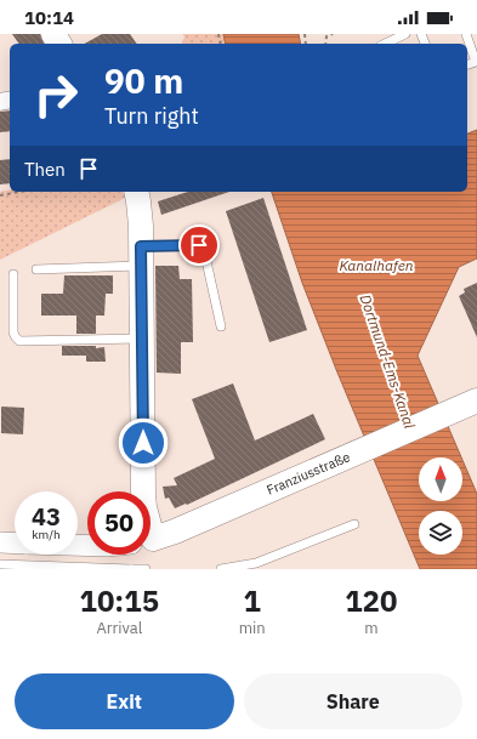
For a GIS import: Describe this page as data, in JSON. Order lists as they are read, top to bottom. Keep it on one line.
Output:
{"streets":{"main road":["Franziusstraße"]},"water":["Kanalhafen","Dortmund-Ems-Kanal"],"north":"top","page":{"status":"10:14","turn":["90 m","Turn right"],"then":"Then","speed":"43 km/h","limit":"50","eta":["10:15","Arrival","1","min","120","m"],"buttons":["Exit","Share"]}}
